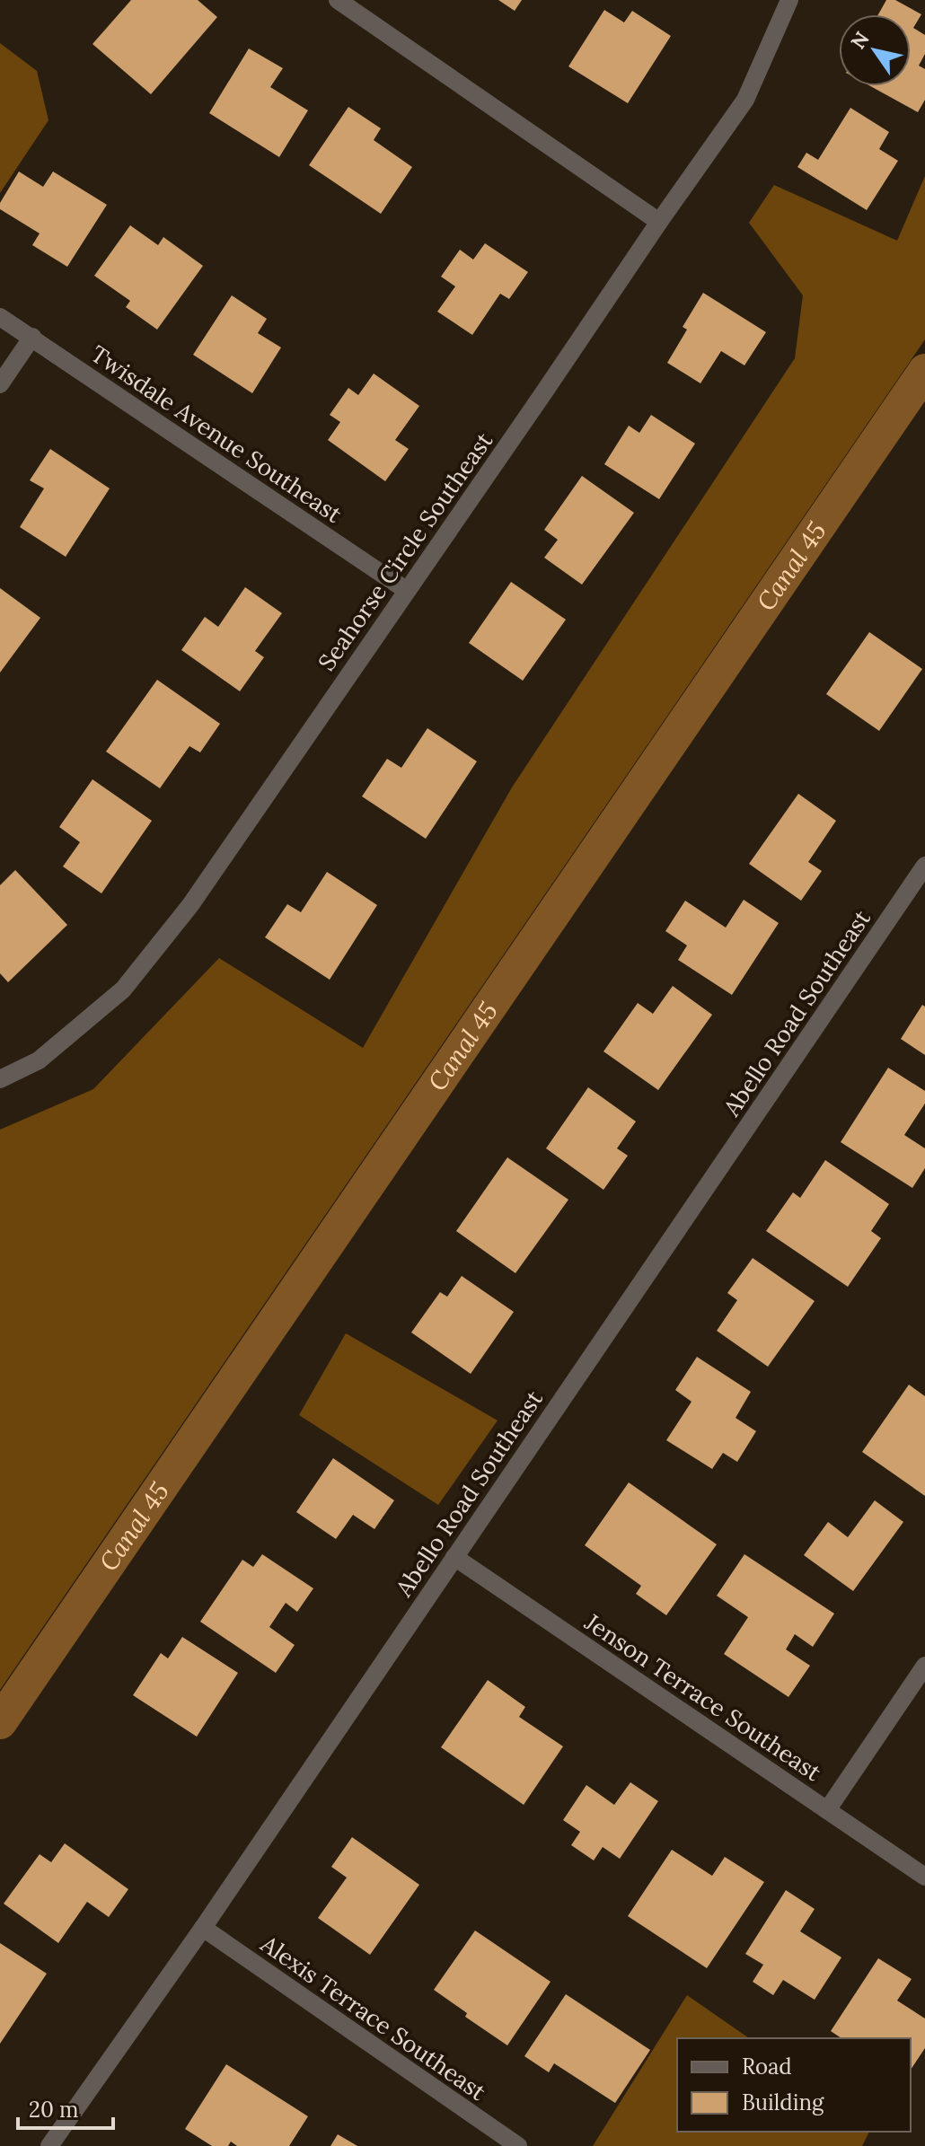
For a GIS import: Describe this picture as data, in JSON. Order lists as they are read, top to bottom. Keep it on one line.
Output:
{"streets":{"street":["Twisdale Avenue Southeast","Seahorse Circle Southeast","Abello Road Southeast","Jenson Terrace Southeast","Alexis Terrace Southeast"]},"crossings":[["Twisdale Avenue Southeast","Seahorse Circle Southeast"],["Abello Road Southeast","Jenson Terrace Southeast"],["Abello Road Southeast","Alexis Terrace Southeast"]],"water":["Canal 45"],"legend":["Road","Building"],"scale_bar":"20 m","north":"top left"}
